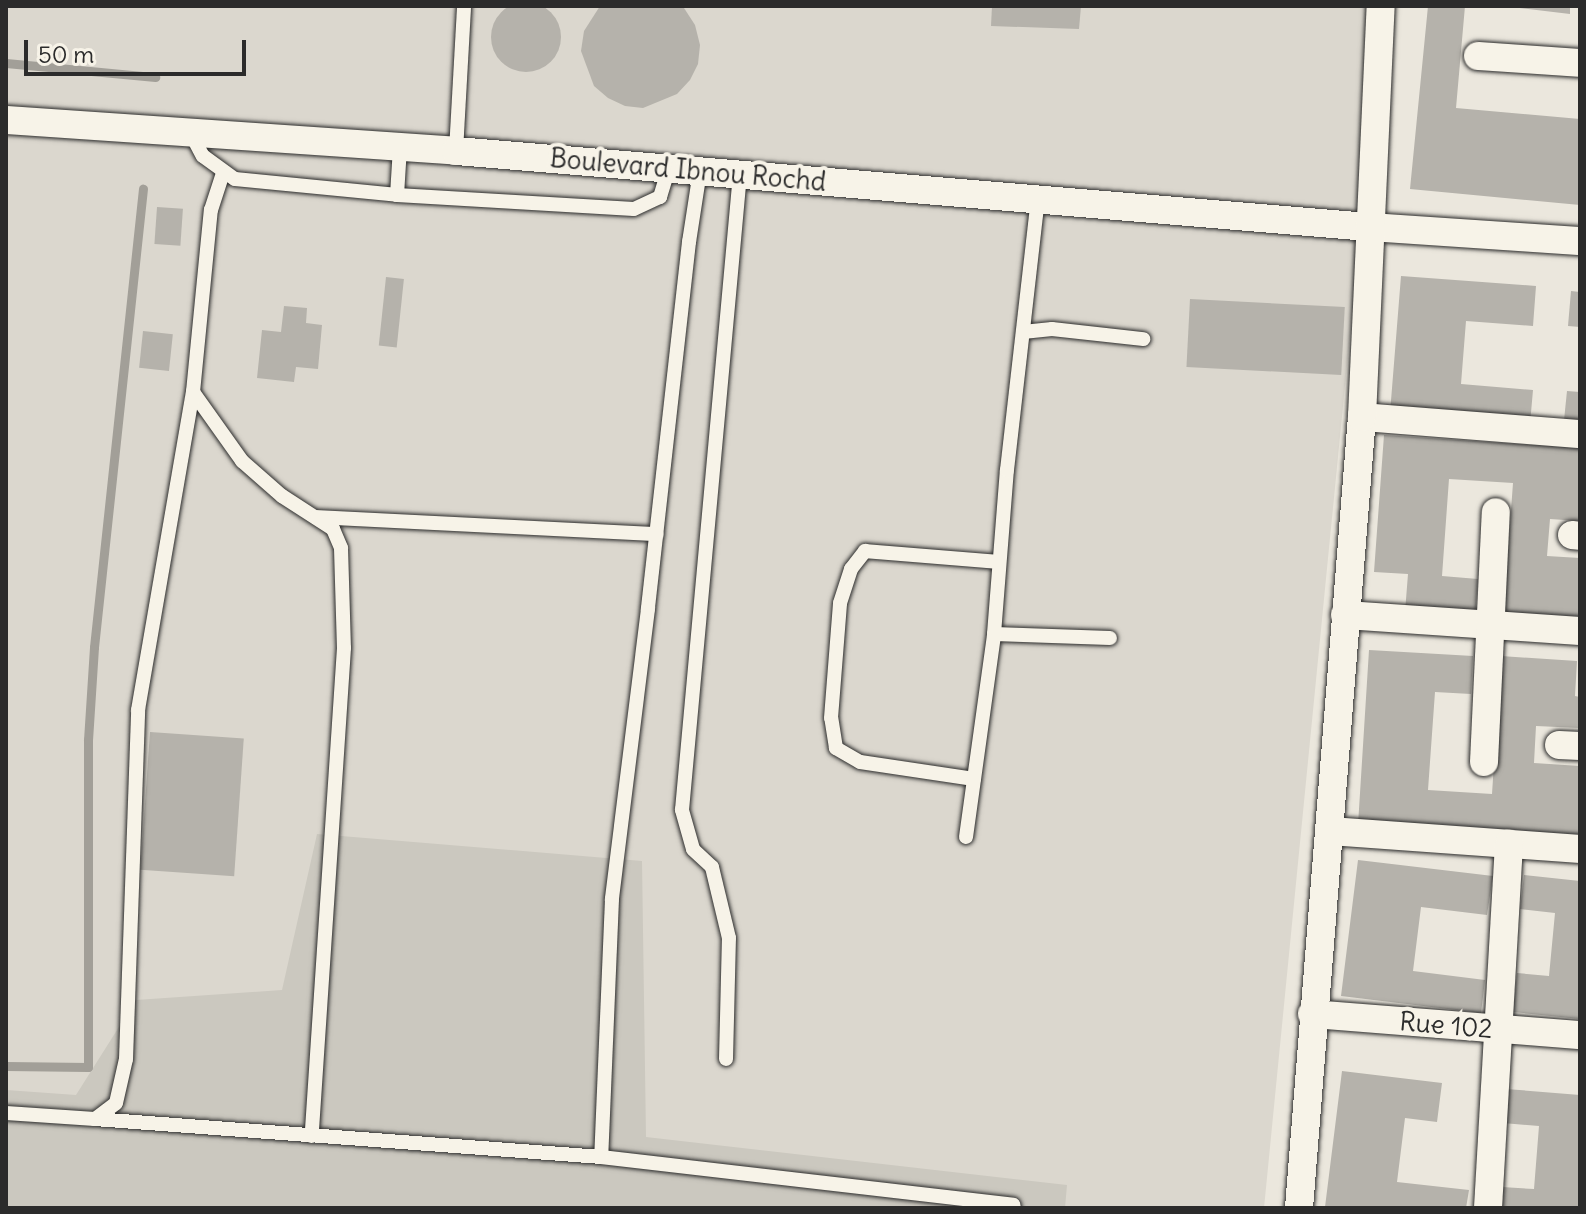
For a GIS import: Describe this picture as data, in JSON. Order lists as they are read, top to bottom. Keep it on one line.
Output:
{"streets":{"street":["Boulevard Ibnou Rochd","Rue 102"]},"scale_bar":"50 m"}
